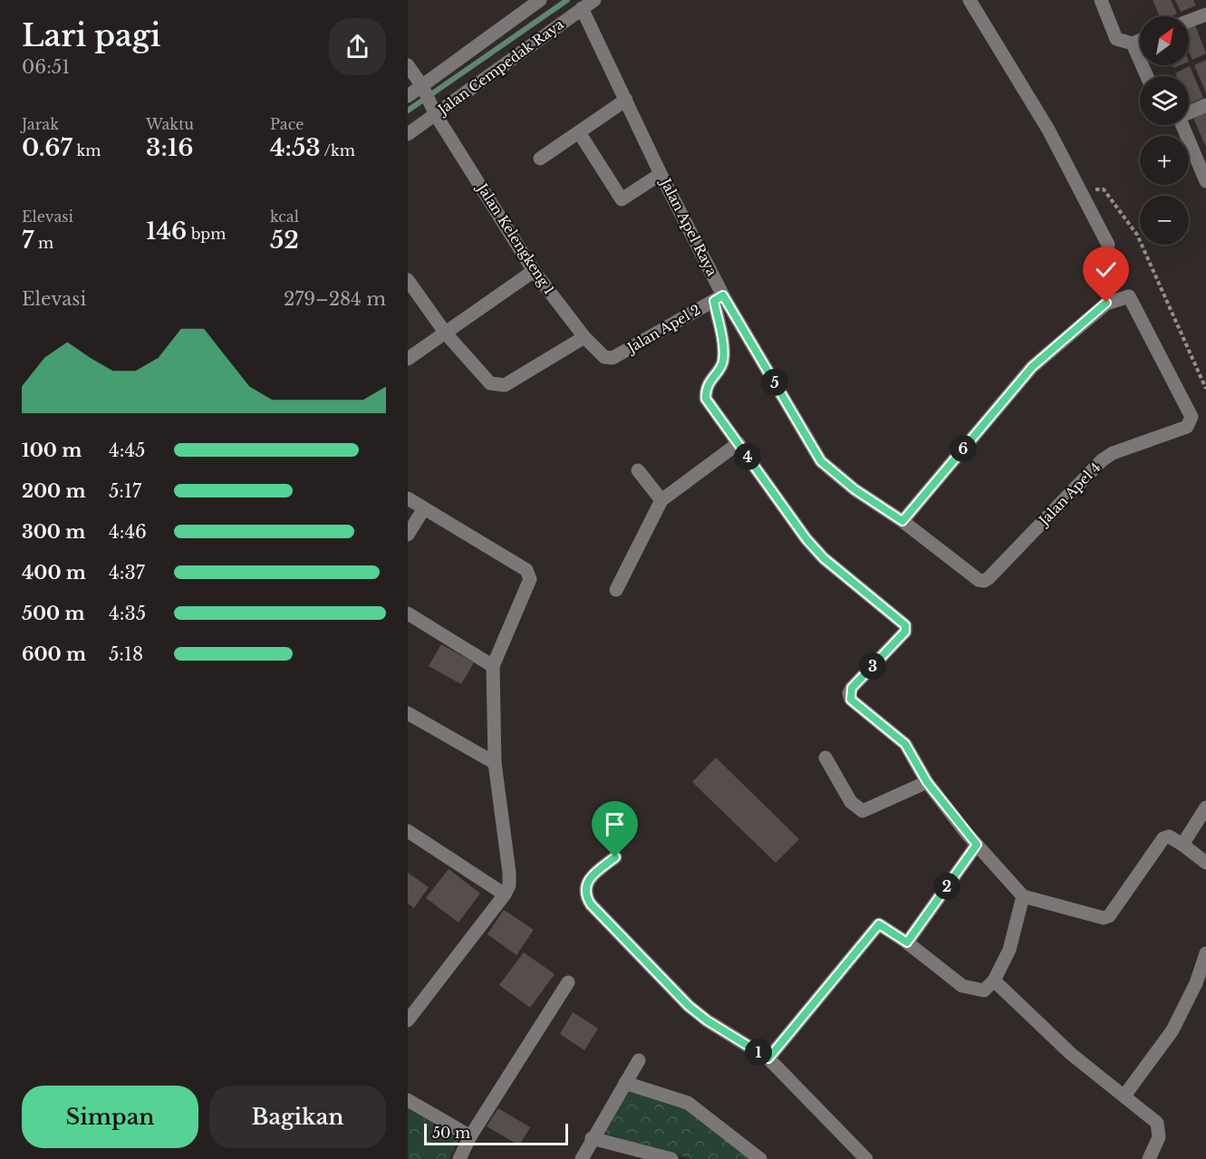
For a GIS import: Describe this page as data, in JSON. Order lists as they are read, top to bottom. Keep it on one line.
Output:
{"streets":{"street":["Jalan Cempedak Raya","Jalan Apel Raya","Jalan Kelengkeng 1","Jalan Apel 2","Jalan Apel 4"]},"crossings":[["Jalan Cempedak Raya","Jalan Apel Raya"],["Jalan Cempedak Raya","Jalan Kelengkeng 1"],["Jalan Apel Raya","Jalan Apel 2"],["Jalan Apel Raya","Jalan Apel 4"],["Jalan Kelengkeng 1","Jalan Apel 2"]],"scale_bar":"50 m","north":"top right","page":{"heading":["Lari pagi","06:51"],"map_buttons":["+","−"],"stats":[["Jarak","0.67 km"],["Waktu","3:16"],["Pace","4:53 /km"],["Elevasi","7 m"],["146 bpm"],["kcal","52"]],"chart":["Elevasi","279–284 m"],"pins":["5","6","4","3","2","1"],"list":[{"name":"100 m","note":"4:45"},{"name":"200 m","note":"5:17"},{"name":"300 m","note":"4:46"},{"name":"400 m","note":"4:37"},{"name":"500 m","note":"4:35"},{"name":"600 m","note":"5:18"}],"buttons":["Simpan","Bagikan"],"scale":"50 m"}}
